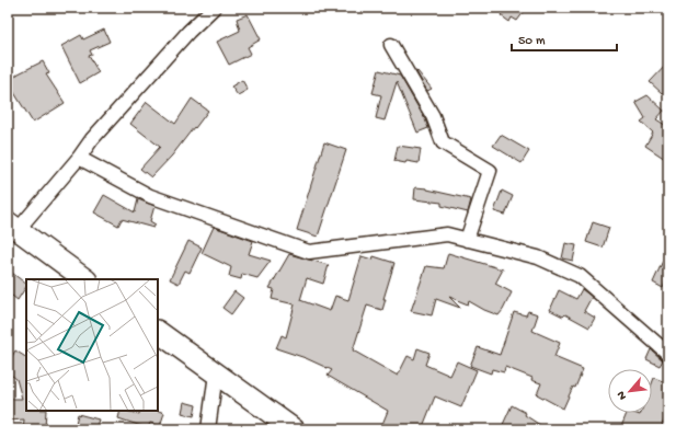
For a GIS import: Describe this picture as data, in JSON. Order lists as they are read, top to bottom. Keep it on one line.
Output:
{"scale_bar":"50 m","north":"bottom left"}
